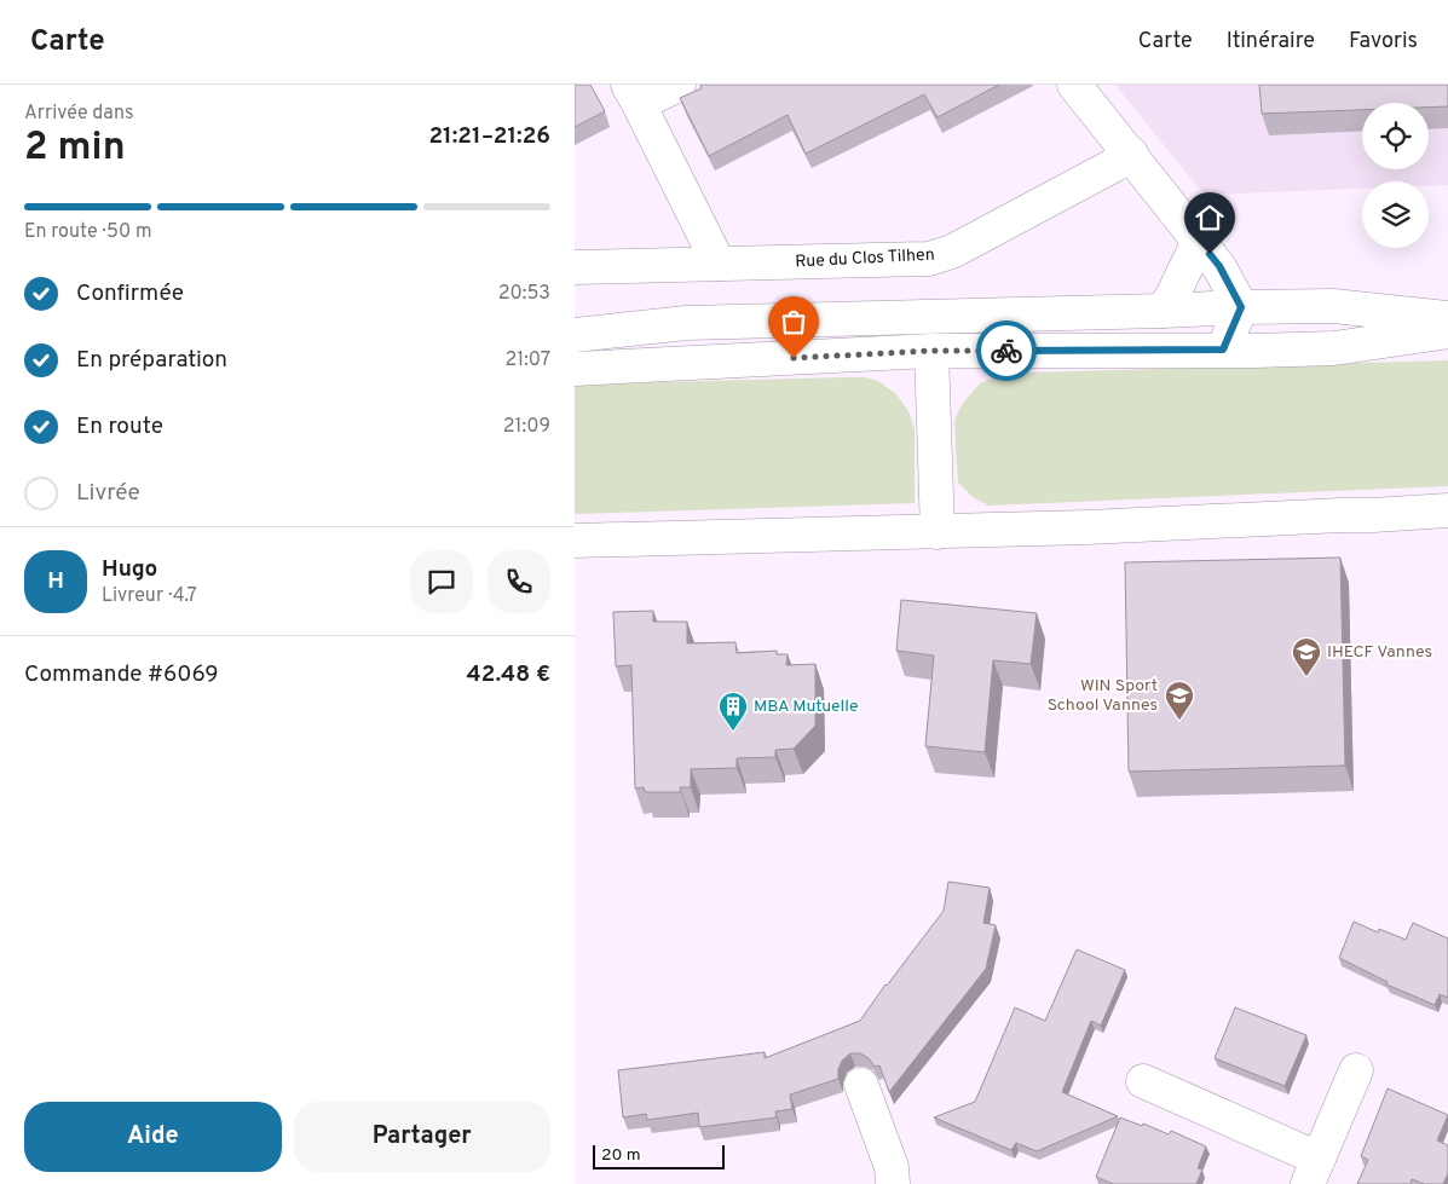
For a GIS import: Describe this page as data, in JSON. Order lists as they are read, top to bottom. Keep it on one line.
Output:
{"streets":{"street":["Rue du Clos Tilhen"]},"places":{"school or university":["IHECF Vannes","WIN Sport School Vannes"],"building":["MBA Mutuelle"]},"scale_bar":"20 m","page":{"header":"Carte","nav":["Carte","Itinéraire","Favoris"],"heading":["2 min","Arrivée dans","21:21–21:26"],"panel":["Hugo","Livreur · 4.7","Commande #6069","42.48 €"],"bar":"En route · 50 m","list":[["Confirmée","20:53"],["En préparation","21:07"],["En route","21:09"],"Livrée"],"round":"H","buttons":["Aide","Partager"],"scale":"20 m"}}
